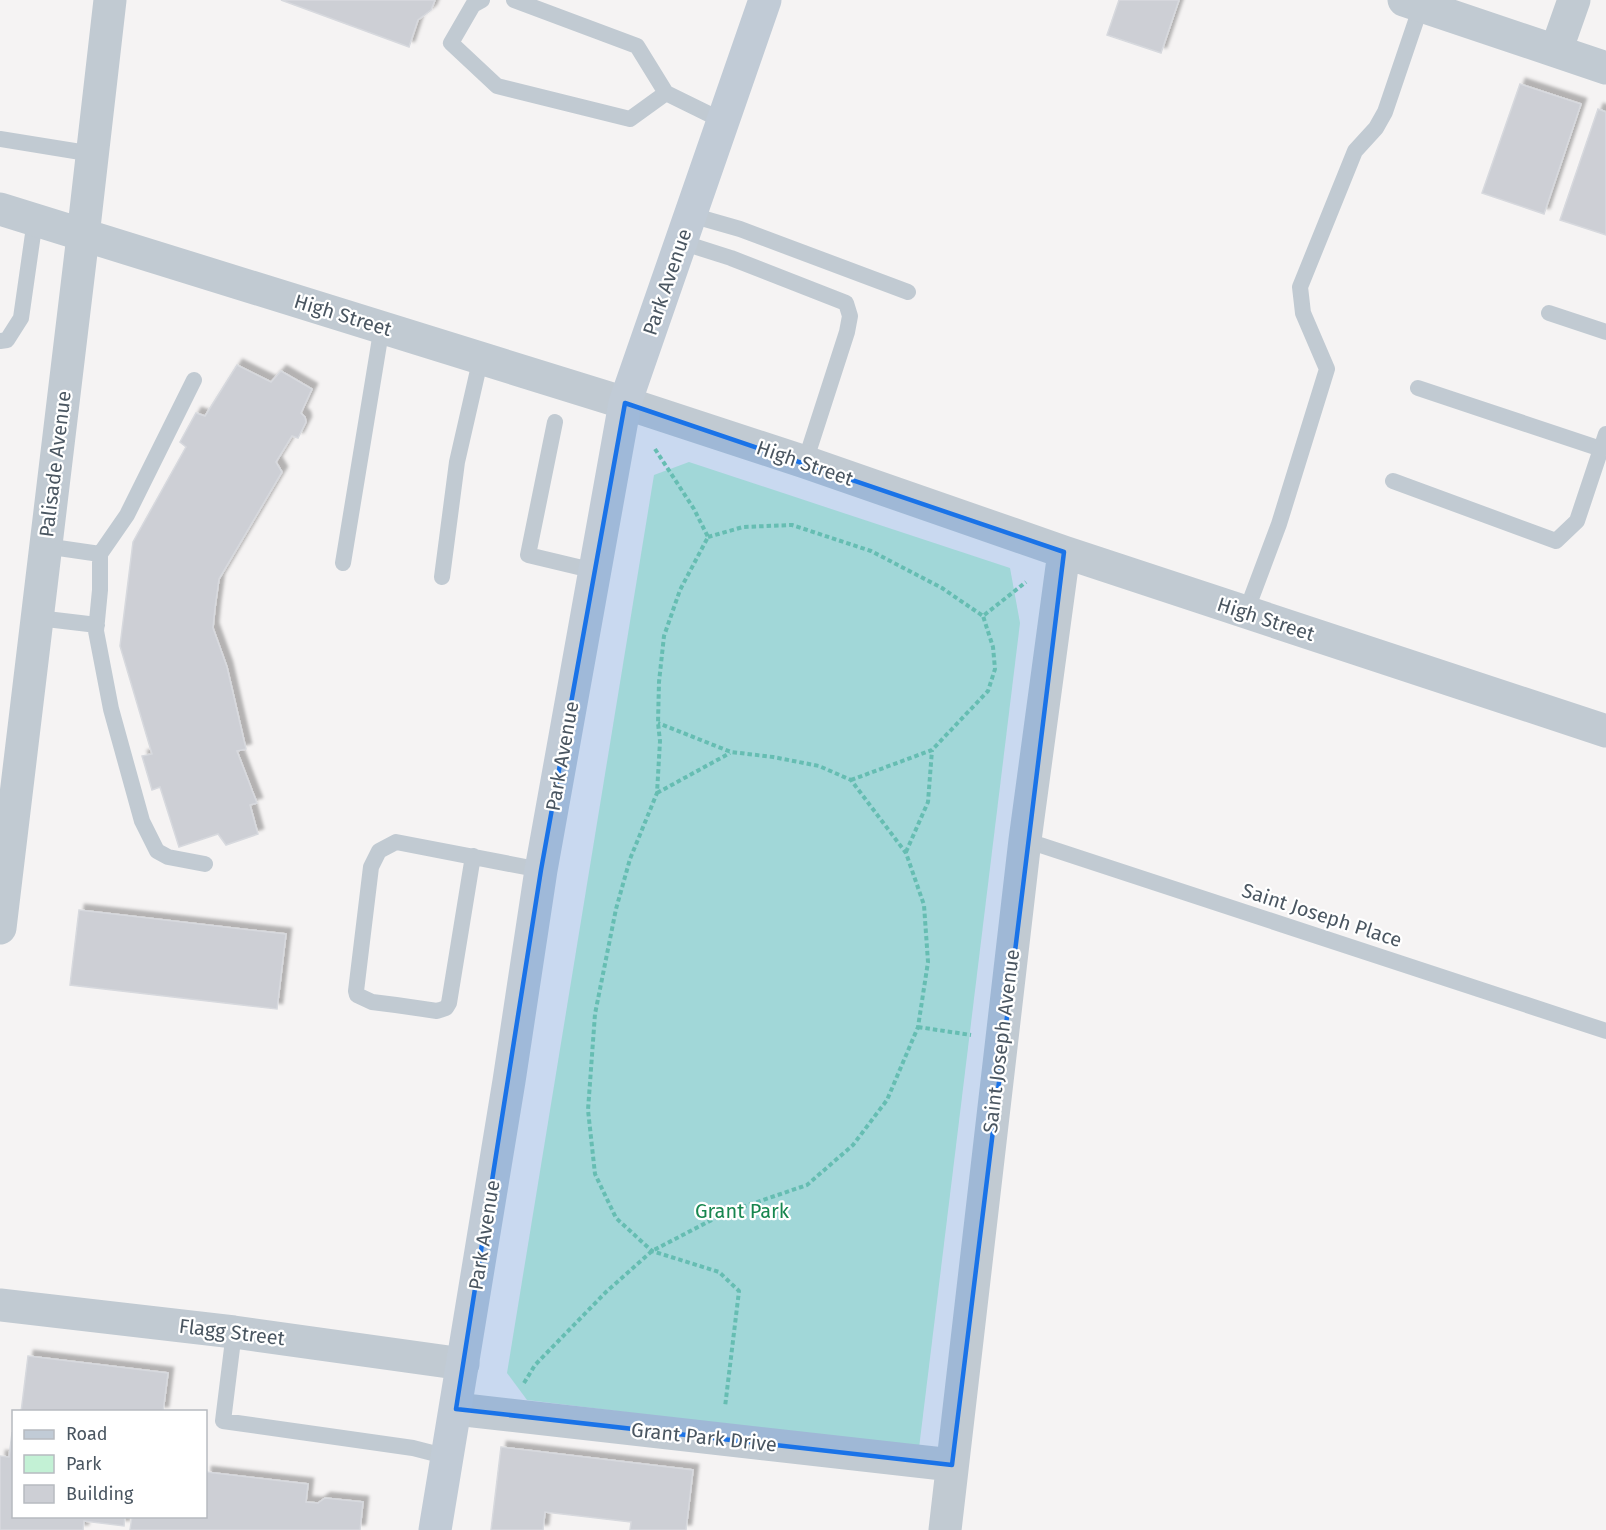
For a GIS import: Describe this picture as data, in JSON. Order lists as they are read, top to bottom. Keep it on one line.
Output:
{"streets":{"street":["Park Avenue","High Street","Palisade Avenue","Saint Joseph Avenue","Flagg Street","Grant Park Drive"],"lane":["Saint Joseph Place"]},"crossings":[["Park Avenue","High Street"],["Park Avenue","Flagg Street"],["Park Avenue","Grant Park Drive"],["High Street","Palisade Avenue"],["High Street","Saint Joseph Avenue"],["Saint Joseph Place","Saint Joseph Avenue"],["Saint Joseph Avenue","Grant Park Drive"]],"parks":["Grant Park"],"legend":["Road","Park","Building"]}
